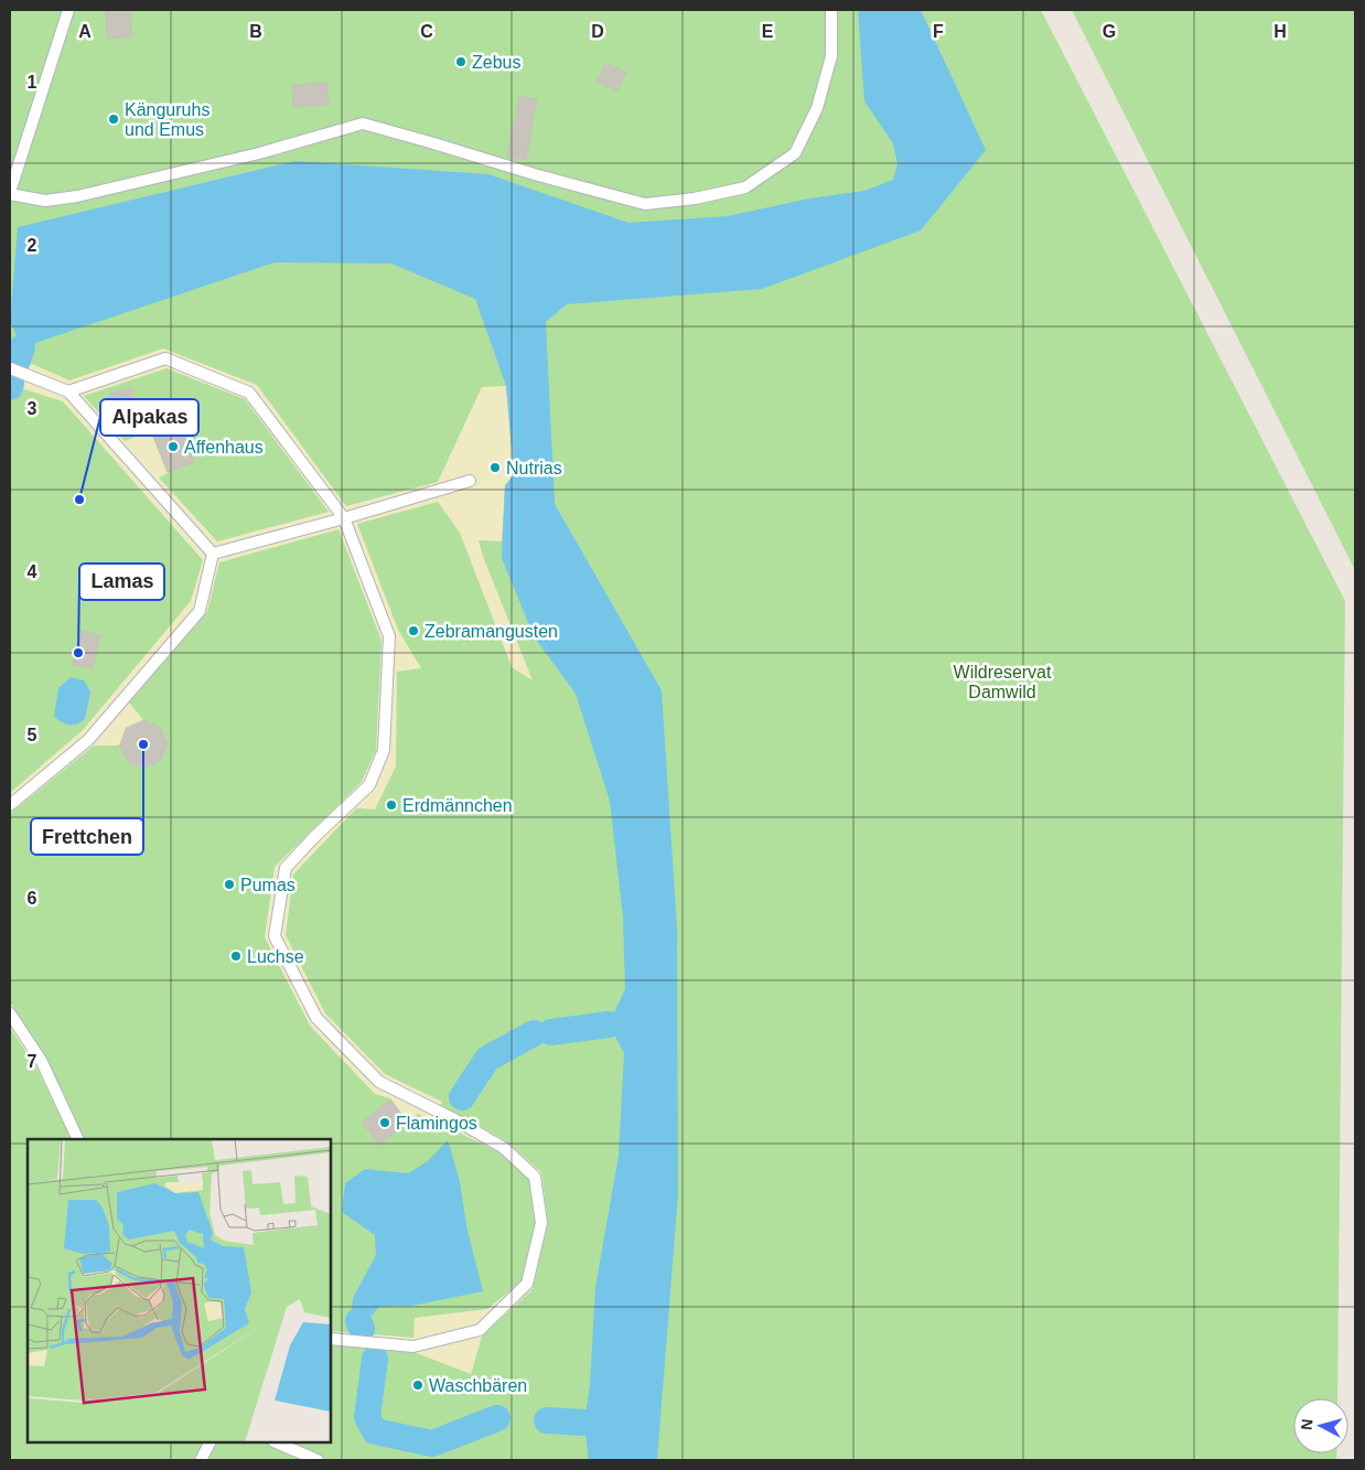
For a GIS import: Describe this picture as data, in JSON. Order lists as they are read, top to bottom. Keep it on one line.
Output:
{"parks":["Wildreservat Damwild"],"places":["Zebus","Känguruhs und Emus","Affenhaus","Nutrias","Alpakas","Zebramangusten","Lamas","Frettchen","Erdmännchen","Pumas","Luchse","Flamingos","Waschbären"],"north":"left","grid":{"columns":["A","B","C","D","E","F","G","H"],"rows":["1","2","3","4","5","6","7"]}}
